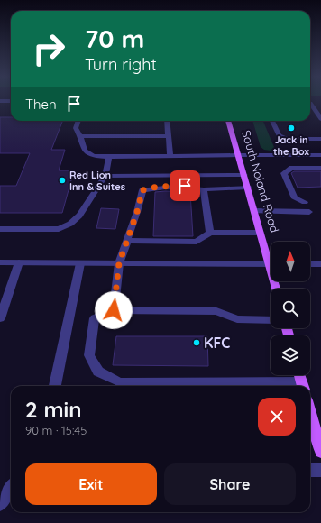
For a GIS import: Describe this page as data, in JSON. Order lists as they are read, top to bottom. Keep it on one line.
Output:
{"streets":{"main road":["South Noland Road"]},"places":["Jack in the Box","Red Lion Inn & Suites","KFC"],"north":"top","page":{"turn":["70 m","Turn right"],"then":"Then","heading":["2 min","90 m · 15:45"],"buttons":["Exit","Share"]}}
